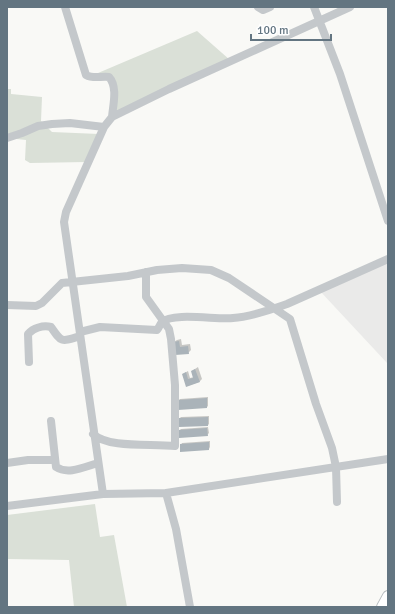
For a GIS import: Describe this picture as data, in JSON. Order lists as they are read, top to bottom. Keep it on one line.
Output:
{"scale_bar":"100 m"}
